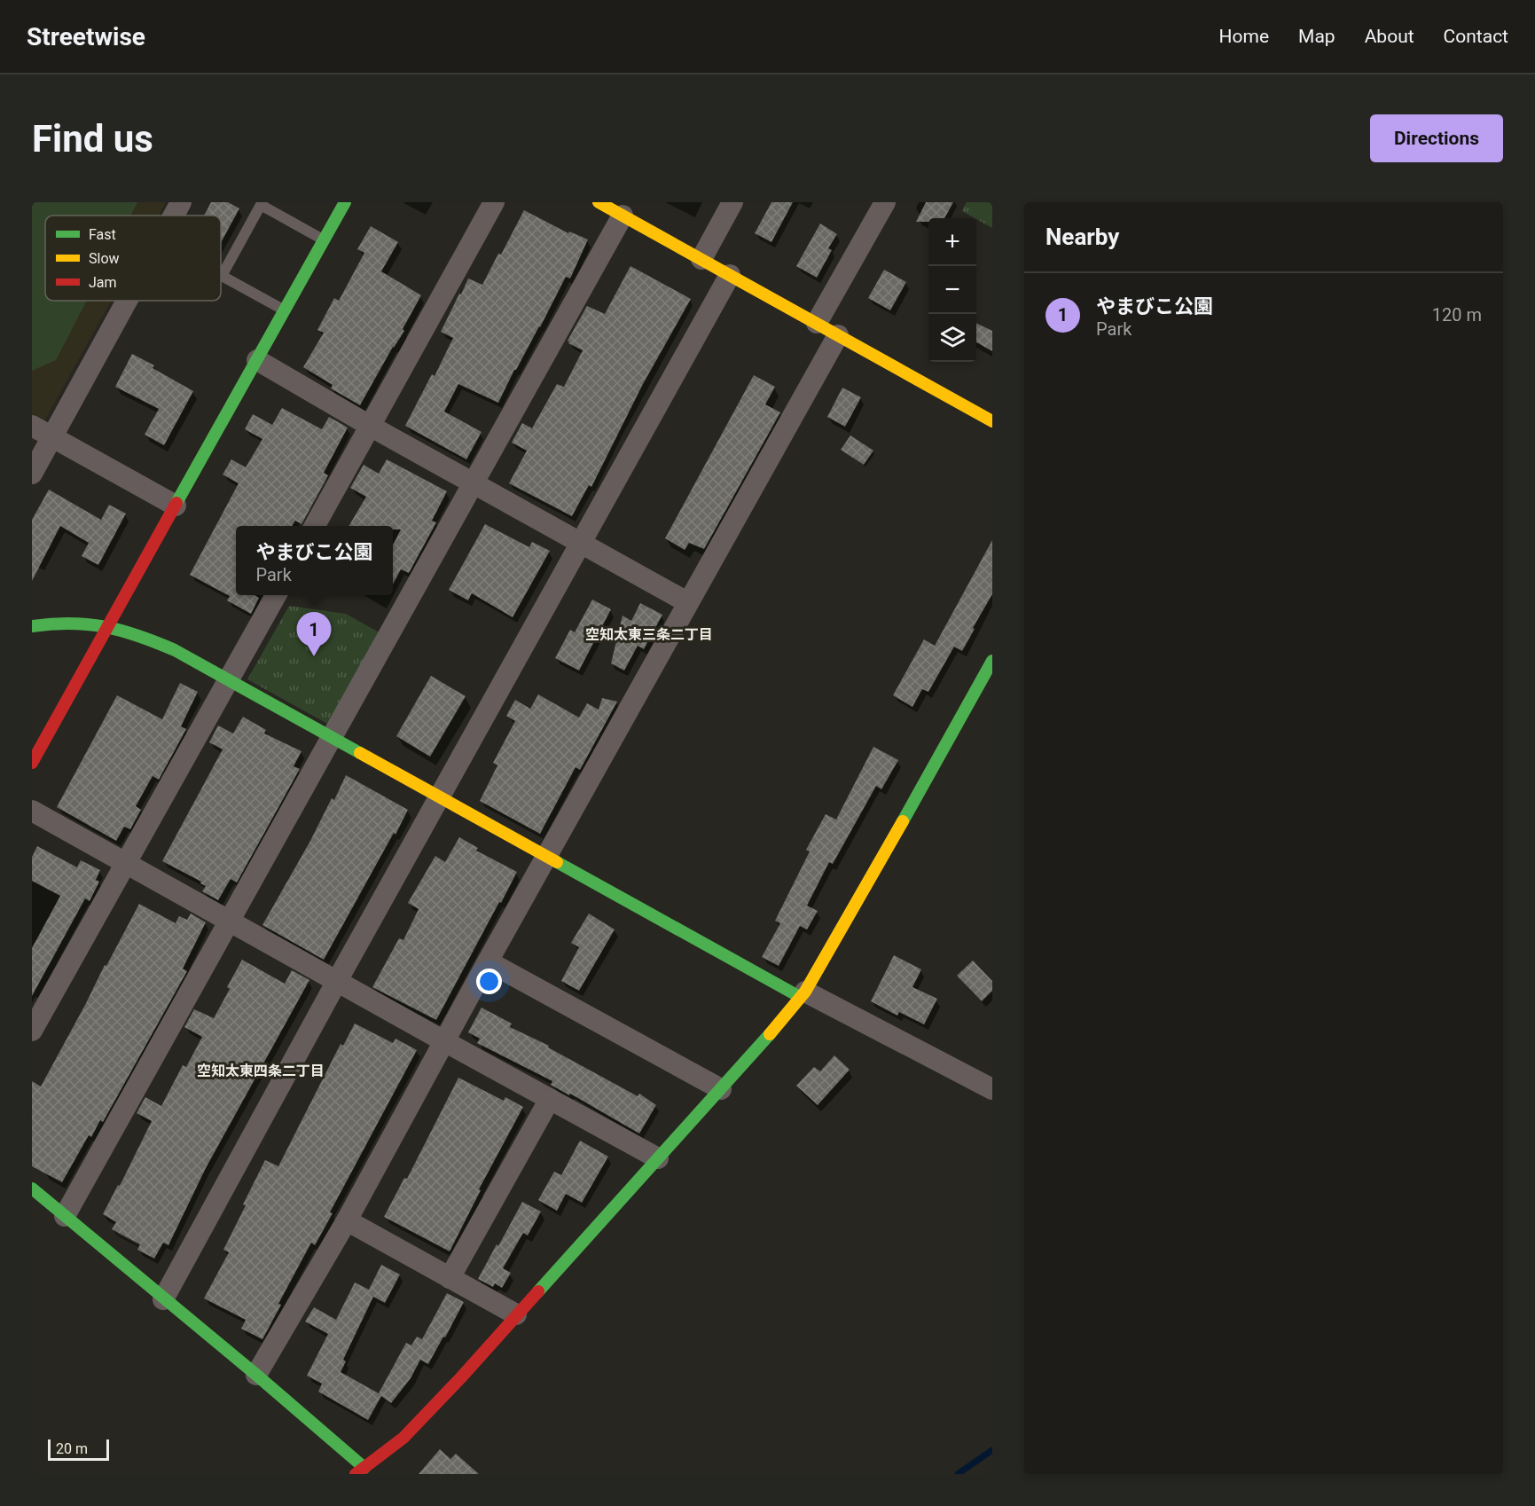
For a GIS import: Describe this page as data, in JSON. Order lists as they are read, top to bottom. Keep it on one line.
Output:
{"districts":["空知太東三条二丁目","空知太東四条二丁目"],"legend":["Fast","Slow","Jam"],"scale_bar":"20 m","page":{"header":"Streetwise","nav":["Home","Map","About","Contact"],"buttons":"Directions","title":"Find us","heading":"Nearby","map_buttons":["+","−"],"list":[{"mark":"1","name":"やまびこ公園","note":"Park","value":"120 m"}],"popup":["やまびこ公園","Park"],"pins":"1","scale":"20 m"}}
